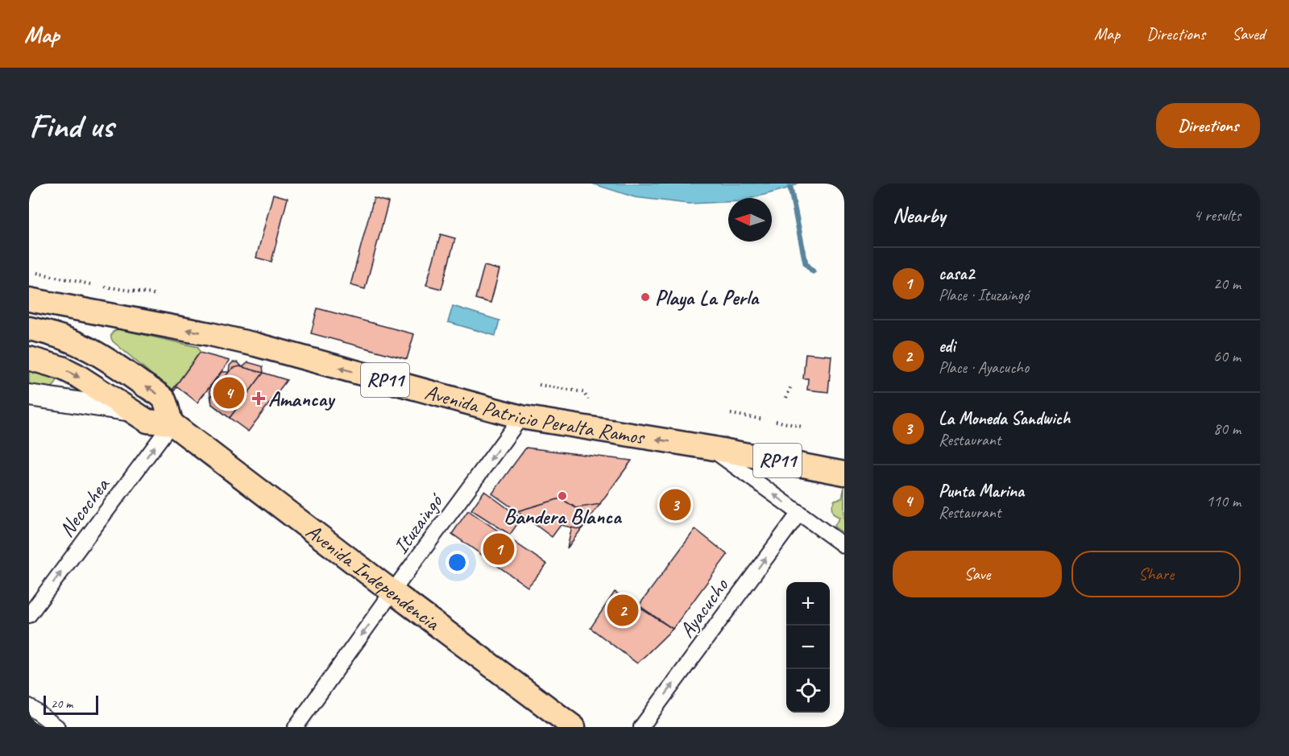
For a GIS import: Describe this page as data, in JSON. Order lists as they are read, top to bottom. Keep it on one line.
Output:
{"streets":{"main road":["RP11","Avenida Patricio Peralta Ramos","Avenida Independencia"],"street":["Necochea","Ituzaingó","Ayacucho"]},"crossings":[["Avenida Patricio Peralta Ramos","Ituzaingó"],["Necochea","Avenida Independencia"],["Ituzaingó","Avenida Independencia"]],"one_way":["Necochea","Ituzaingó","Ayacucho"],"places":{"other":["Playa La Perla","Bandera Blanca"],"health":["Amancay"]},"scale_bar":"20 m","north":"left","page":{"header":"Map","nav":["Map","Directions","Saved"],"buttons":["Directions",["Save","Share"]],"title":"Find us","heading":["Nearby","4 results"],"list":[{"mark":"1","name":"casa2","note":"Place · Ituzaingó","value":"20 m"},{"mark":"2","name":"edi","note":"Place · Ayacucho","value":"60 m"},{"mark":"3","name":"La Moneda Sandwich","note":"Restaurant","value":"80 m"},{"mark":"4","name":"Punta Marina","note":"Restaurant","value":"110 m"}],"pins":["4","3","1","2"],"map_buttons":["+","−"],"scale":"20 m"}}
